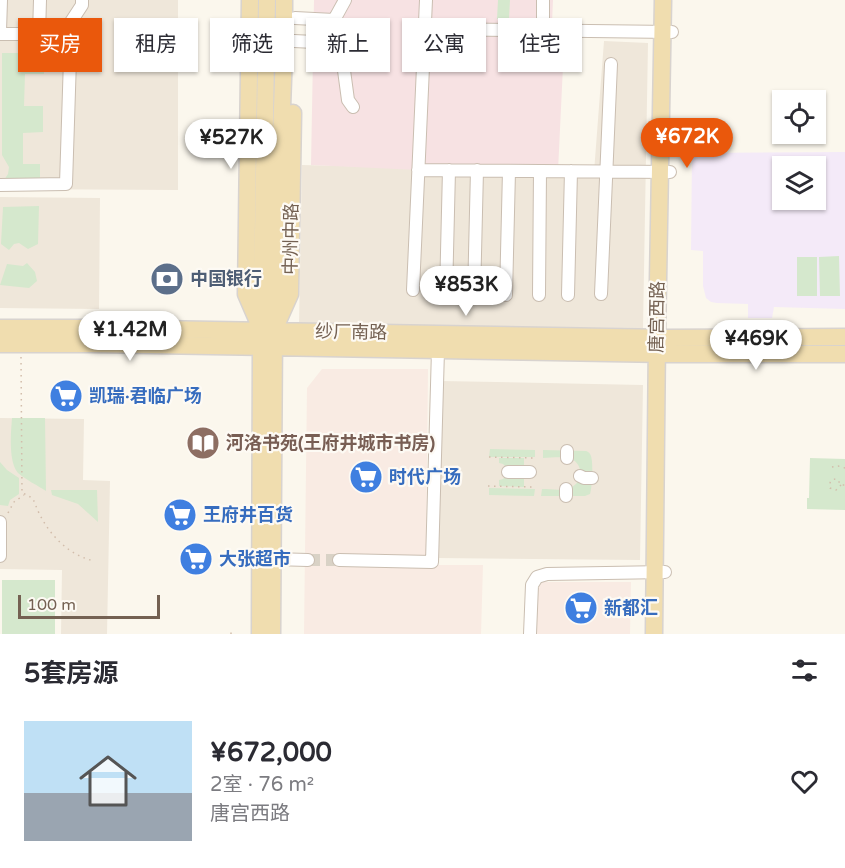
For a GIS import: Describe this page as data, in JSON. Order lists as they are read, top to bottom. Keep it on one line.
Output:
{"streets":{"main road":["中州中路","唐宫西路","纱厂南路"]},"crossings":[["中州中路","纱厂南路"],["唐宫西路","纱厂南路"]],"places":{"bank":["中国银行"],"supermarket":["凯瑞·君临广场","时代广场","王府井百货","大张超市","新都汇"],"library":["河洛书苑(王府井城市书房)"]},"scale_bar":"100 m","page":{"chip":["买房","租房","筛选","新上","公寓","住宅"],"price":["¥672K","¥527K","¥853K","¥1.42M","¥469K"],"scale":"100 m","heading":"5套房源","list":[{"name":"¥672,000","note":"2室 · 76 m² · 唐宫西路"}]}}
